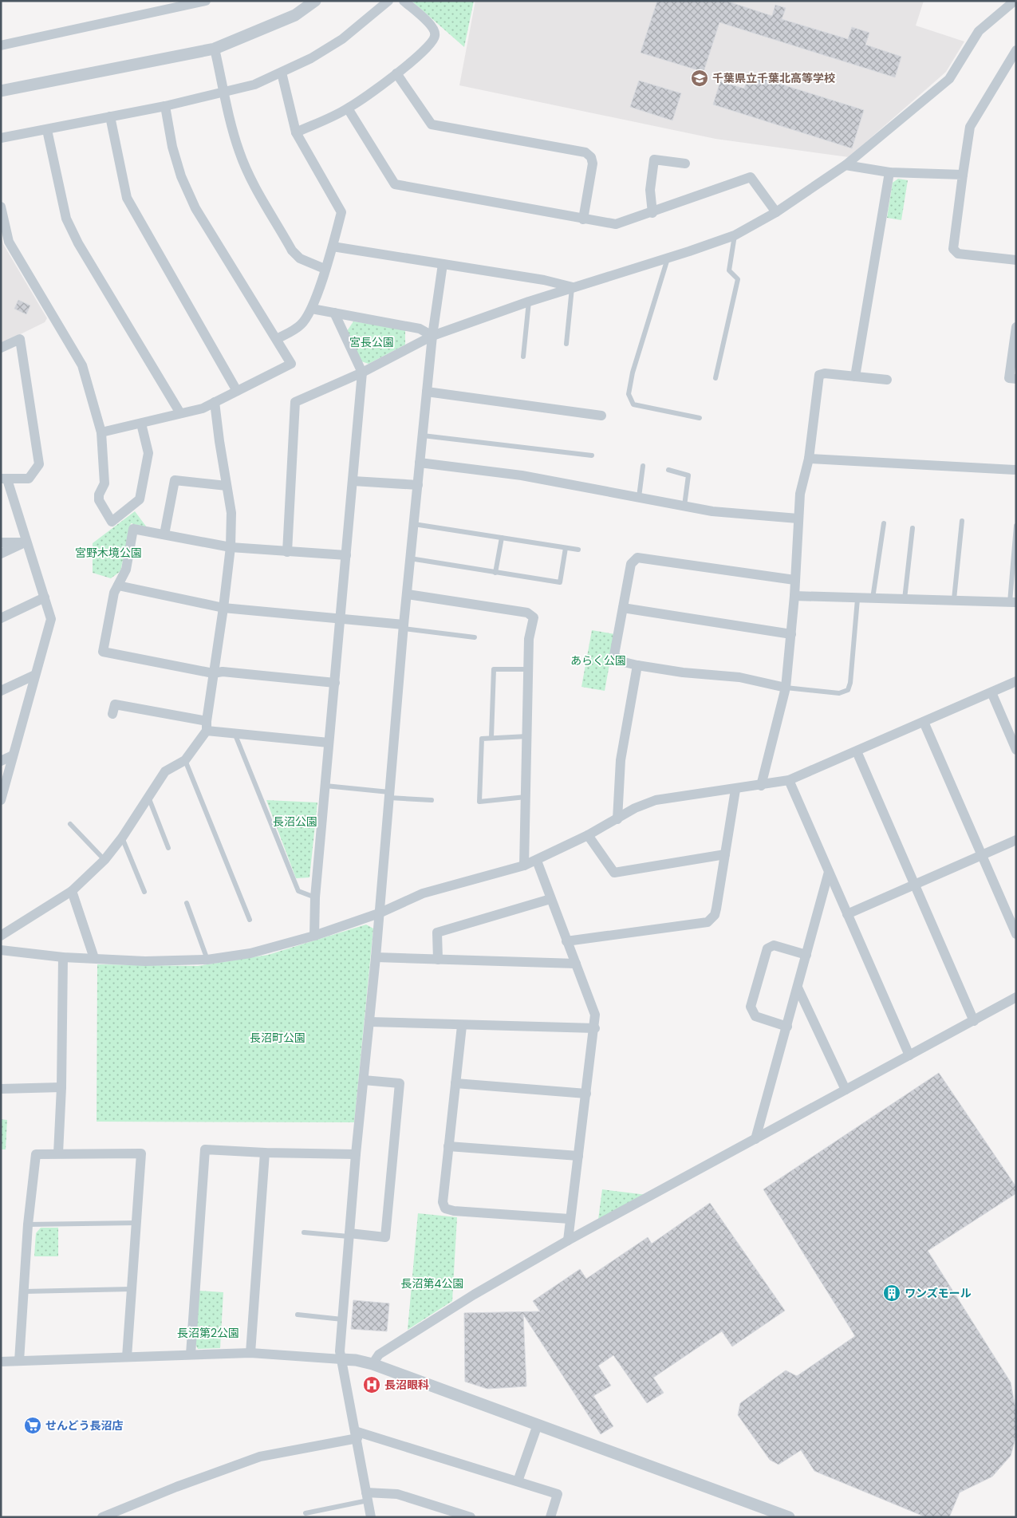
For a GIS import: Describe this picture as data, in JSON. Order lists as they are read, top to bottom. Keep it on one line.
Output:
{"parks":["宮長公園","宮野木境公園","あらく公園","長沼公園","長沼町公園","長沼第4公園","長沼第2公園"],"places":{"school or university":["千葉県立千葉北高等学校"],"building":["ワンズモール"],"hospital":["長沼眼科"],"supermarket":["せんどう長沼店"]}}
